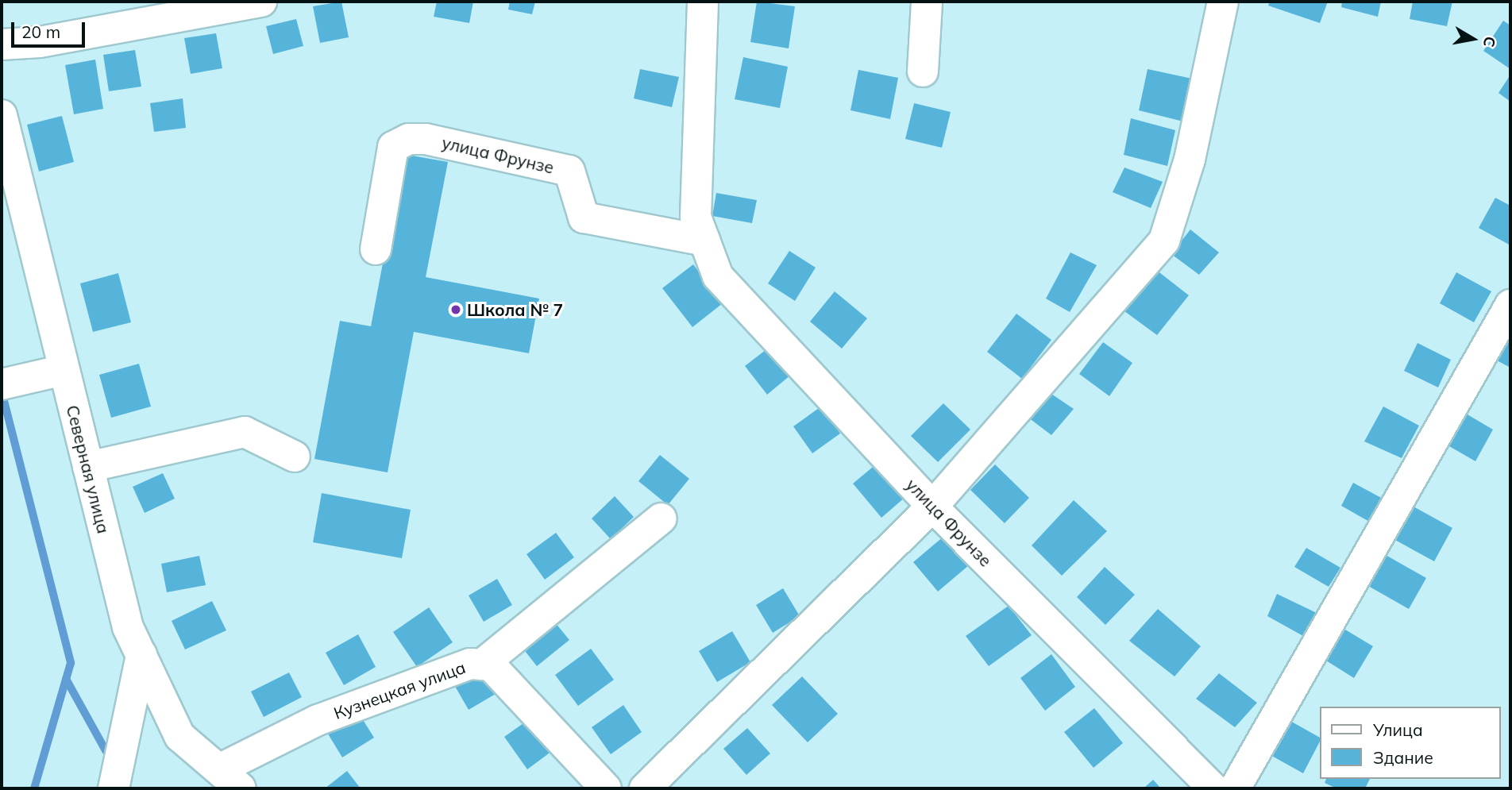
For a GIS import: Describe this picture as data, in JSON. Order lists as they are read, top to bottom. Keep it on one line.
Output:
{"streets":{"street":["улица Фрунзе","Северная улица","Кузнецкая улица"]},"crossings":[["Северная улица","Кузнецкая улица"]],"places":["Школа № 7"],"legend":["Улица","Здание"],"scale_bar":"20 m","north":"right"}
